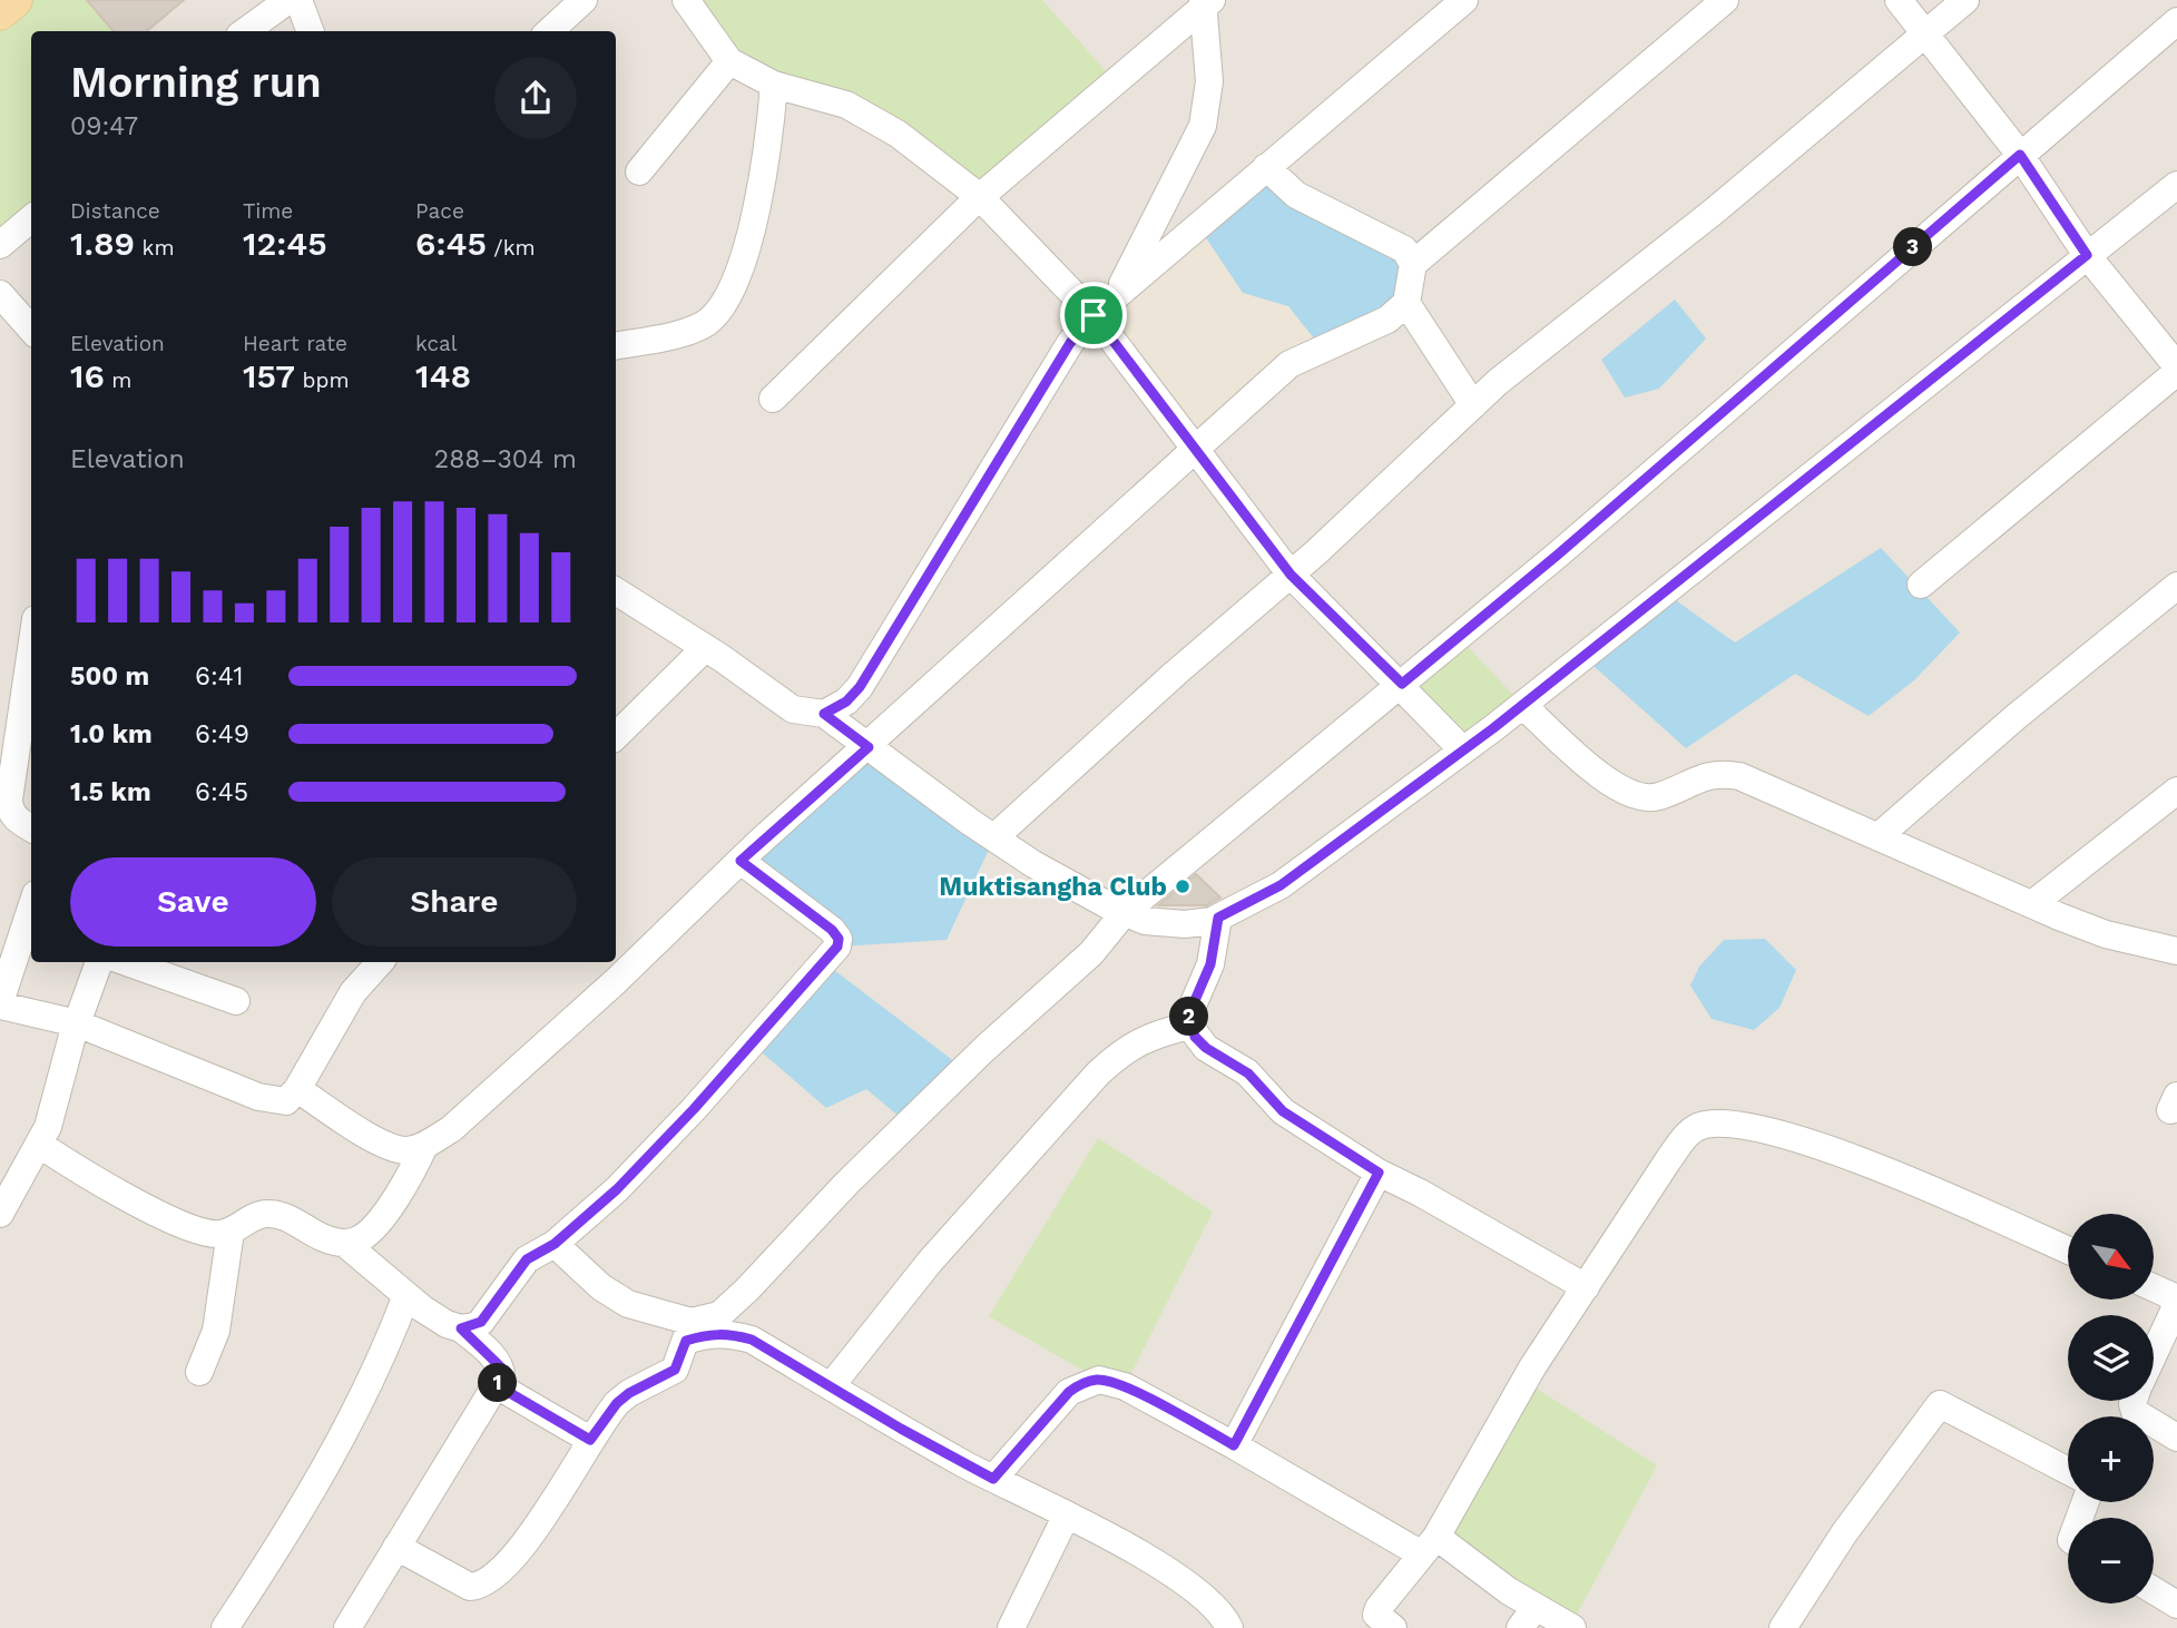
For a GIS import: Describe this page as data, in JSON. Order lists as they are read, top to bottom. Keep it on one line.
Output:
{"places":["Muktisangha Club"],"north":"bottom right","page":{"heading":["Morning run","09:47"],"stats":[["Distance","1.89 km"],["Time","12:45"],["Pace","6:45 /km"],["Elevation","16 m"],["Heart rate","157 bpm"],["kcal","148"]],"pins":["3","2","1"],"chart":["Elevation","288–304 m"],"list":[{"name":"500 m","note":"6:41"},{"name":"1.0 km","note":"6:49"},{"name":"1.5 km","note":"6:45"}],"buttons":["Save","Share"],"map_buttons":["+","−"]}}
